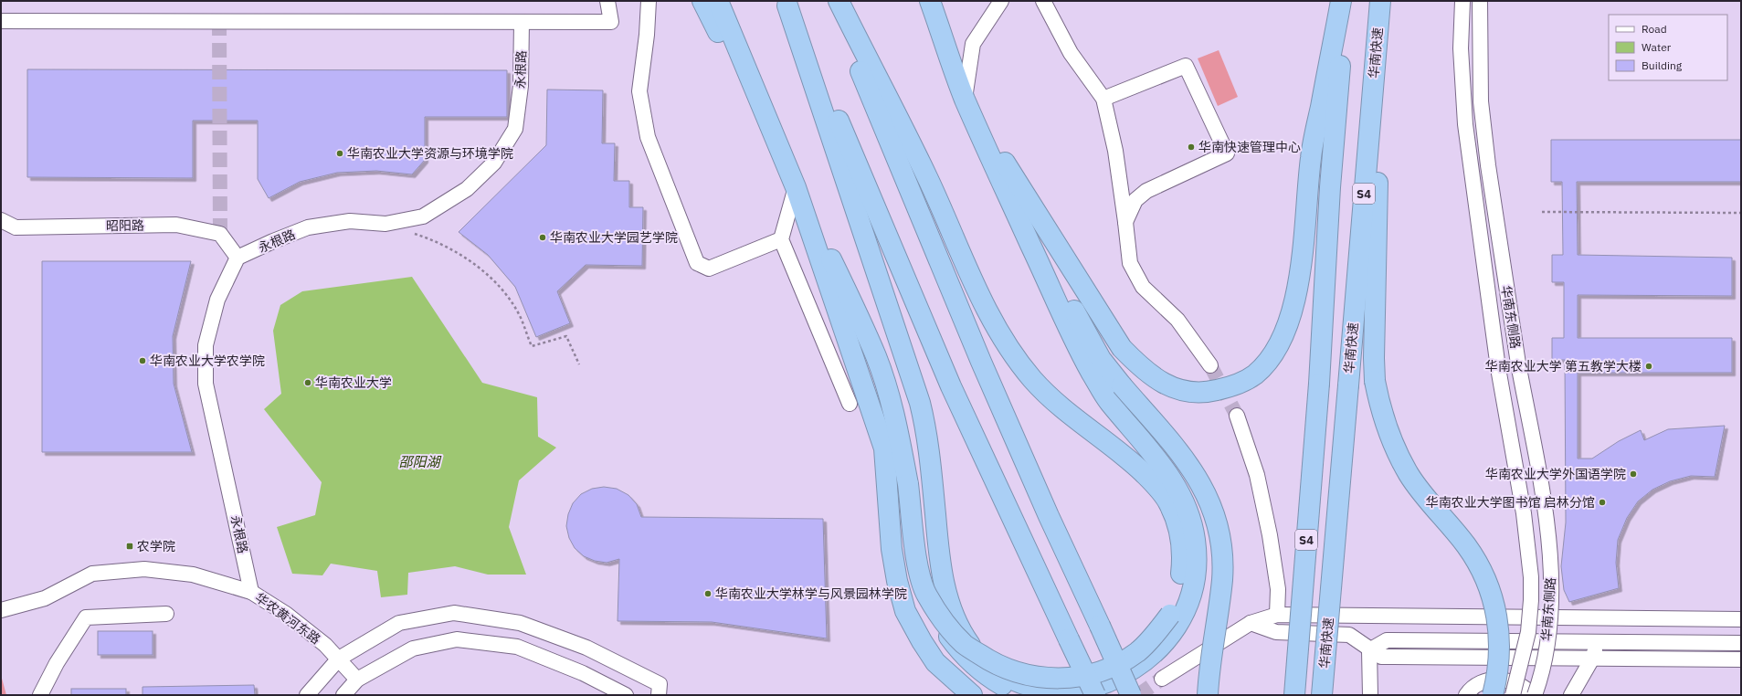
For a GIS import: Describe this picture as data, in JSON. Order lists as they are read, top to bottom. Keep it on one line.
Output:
{"streets":{"highway":["华南快速","S4"],"street":["永根路","昭阳路","华南东侧路","华农黄河东路"]},"crossings":[["永根路","昭阳路"],["永根路","华农黄河东路"]],"water":["邵阳湖"],"places":{"other":["华南快速管理中心","华南农业大学资源与环境学院","华南农业大学园艺学院","华南农业大学农学院","华南农业大学 第五教学大楼","华南农业大学","华南农业大学外国语学院","华南农业大学图书馆 启林分馆","华南农业大学林学与风景园林学院"],"transit":["农学院"]},"legend":["Road","Water","Building"]}
